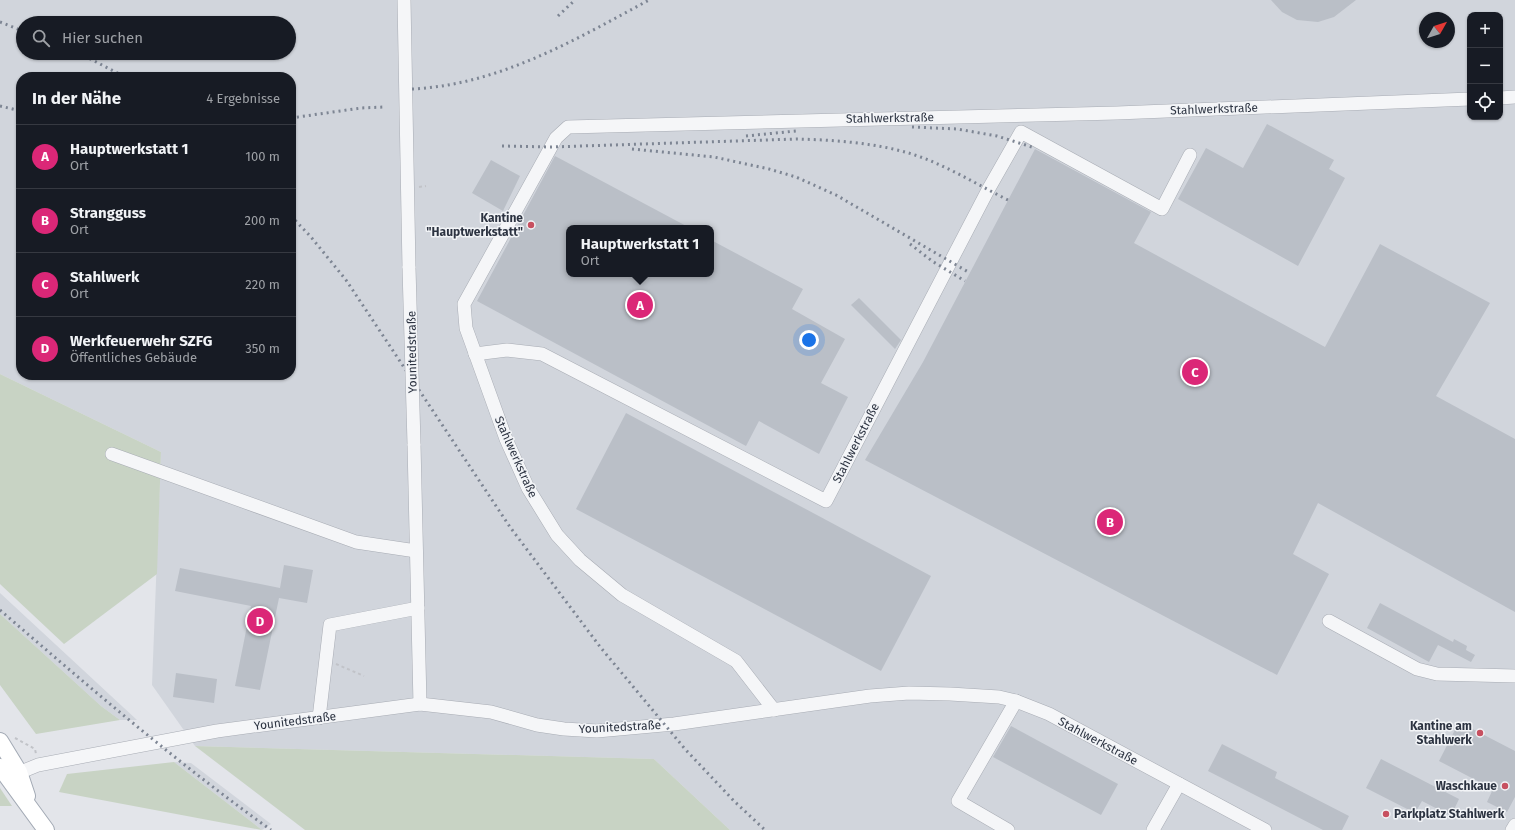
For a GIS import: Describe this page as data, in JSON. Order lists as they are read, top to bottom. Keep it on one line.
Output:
{"streets":{"lane":["Stahlwerkstraße","Younitedstraße"]},"crossings":[["Stahlwerkstraße","Younitedstraße"]],"places":["Kantine \"Hauptwerkstatt\"","Kantine am Stahlwerk","Waschkaue","Parkplatz Stahlwerk"],"north":"top right","page":{"map_buttons":["+","−"],"search":"Hier suchen","heading":["In der Nähe","4 Ergebnisse"],"list":[{"mark":"A","name":"Hauptwerkstatt 1","note":"Ort","value":"100 m"},{"mark":"B","name":"Strangguss","note":"Ort","value":"200 m"},{"mark":"C","name":"Stahlwerk","note":"Ort","value":"220 m"},{"mark":"D","name":"Werkfeuerwehr SZFG","note":"Öffentliches Gebäude","value":"350 m"}],"popup":["Hauptwerkstatt 1","Ort"],"pins":["A","C","B","D"]}}
